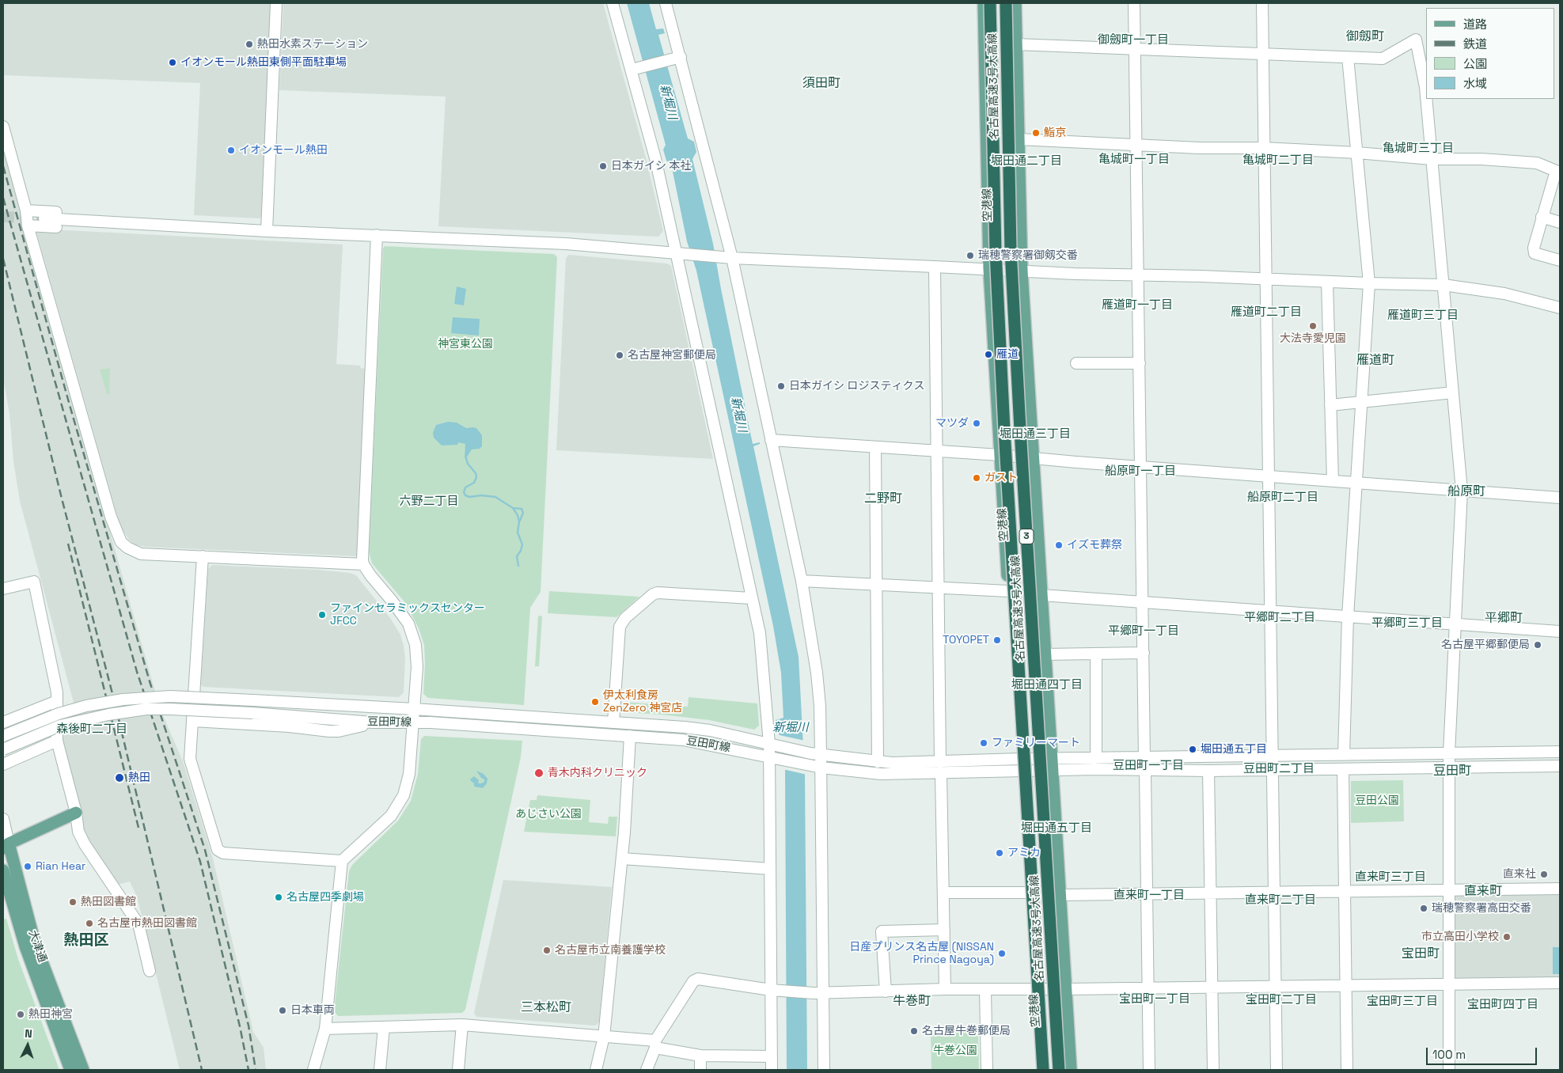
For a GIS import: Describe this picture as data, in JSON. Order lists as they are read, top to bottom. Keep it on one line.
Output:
{"streets":{"highway":["名古屋高速3号大高線","3"],"main road":["空港線","大津通"],"street":["豆田町線"]},"districts":["御劔町","御劔町一丁目","須田町","亀城町三丁目","亀城町一丁目","亀城町二丁目","堀田通二丁目","雁道町一丁目","雁道町二丁目","雁道町三丁目","雁道町","堀田通三丁目","船原町一丁目","船原町","船原町二丁目","二野町","六野二丁目","平郷町二丁目","平郷町","平郷町三丁目","平郷町一丁目","堀田通四丁目","森後町二丁目","豆田町一丁目","豆田町二丁目","豆田町","堀田通五丁目","直来町三丁目","直来町","直来町一丁目","直来町二丁目","熱田区","宝田町","宝田町一丁目","宝田町二丁目","牛巻町","宝田町三丁目","宝田町四丁目","三本松町"],"water":["新堀川"],"parks":["神宮東公園","豆田公園","あじさい公園","牛巻公園"],"places":["熱田水素ステーション","イオンモール熱田東側平面駐車場","鮨京","イオンモール熱田","日本ガイシ 本社","瑞穂警察署御剱交番","大法寺愛児園","雁道","名古屋神宮郵便局","日本ガイシ ロジスティクス","マツダ","ガスト","イズモ葬祭","ファインセラミックスセンター JFCC","TOYOPET","名古屋平郷郵便局","伊太利食房 ZenZero 神宮店","ファミリーマート","堀田通五丁目","青木内科クリニック","熱田","アミカ","Rian Hear","直来社","名古屋四季劇場","熱田図書館","瑞穂警察署高田交番","名古屋市熱田図書館","市立高田小学校","名古屋市立南養護学校","日産プリンス名古屋 (NISSAN Prince Nagoya)","日本車両","熱田神宮","名古屋牛巻郵便局"],"legend":["道路","鉄道","公園","水域"],"scale_bar":"100 m","north":"top"}
